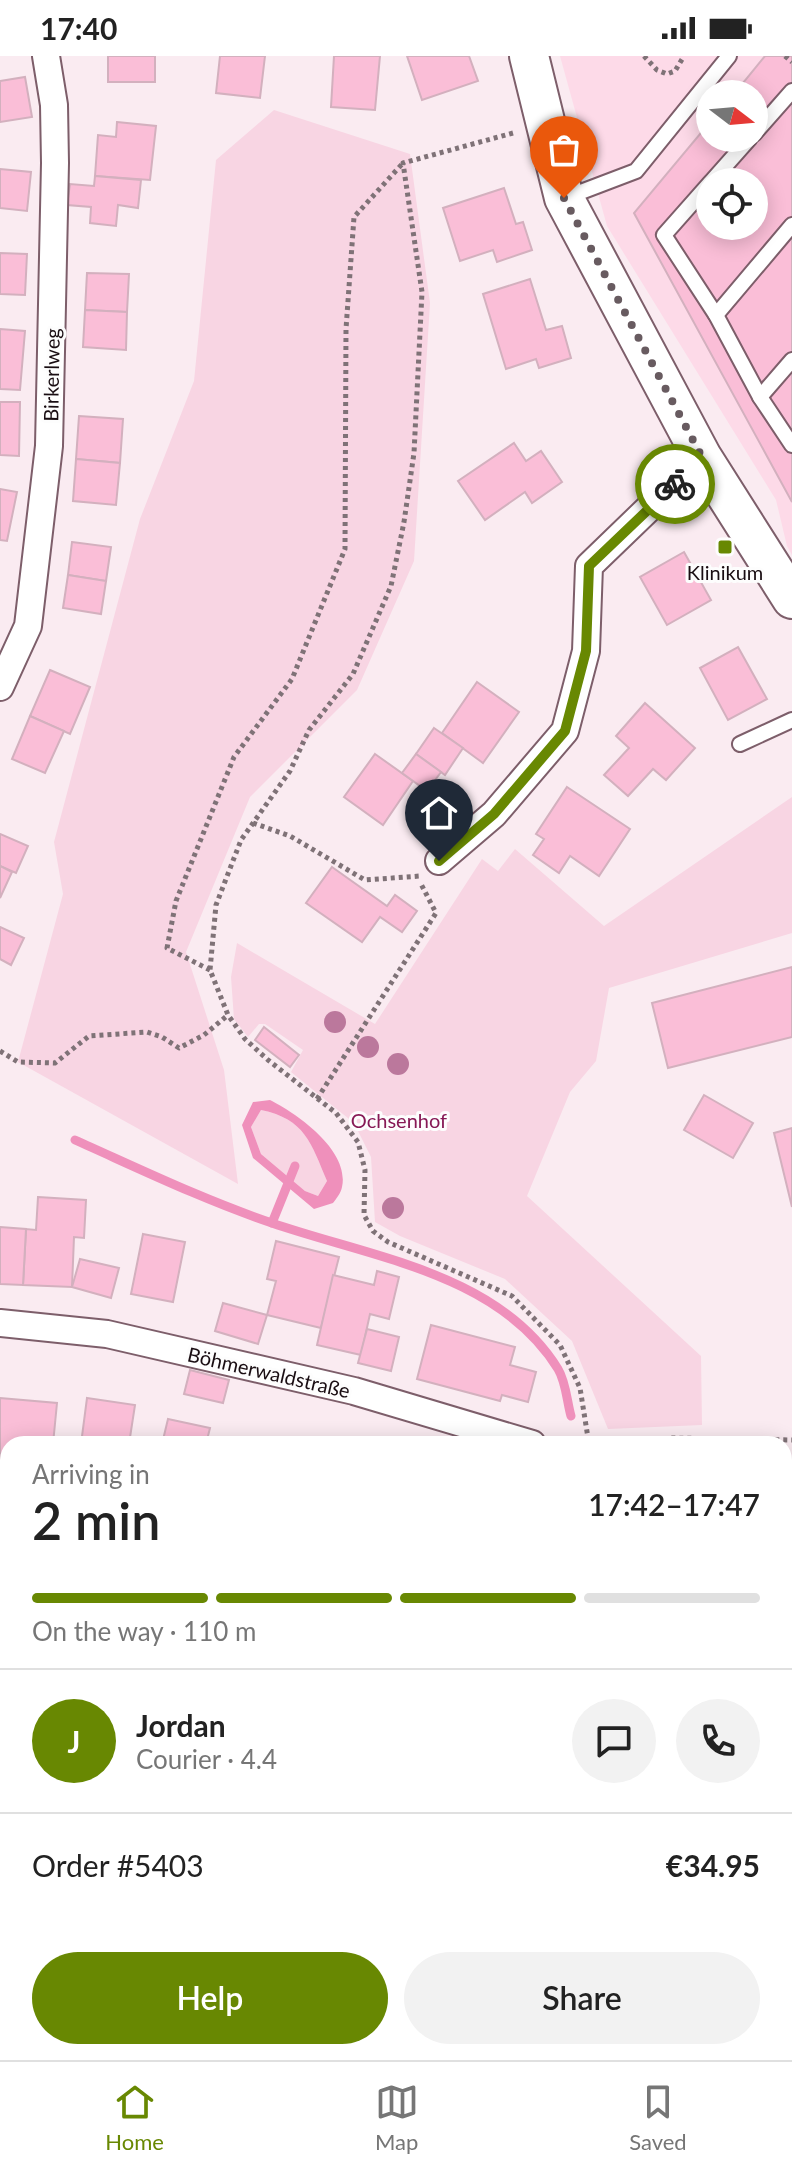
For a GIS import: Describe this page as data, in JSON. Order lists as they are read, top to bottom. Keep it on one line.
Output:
{"streets":{"street":["Birkerlweg","Böhmerwaldstraße"]},"parks":["Ochsenhof"],"places":{"transit":["Klinikum"]},"north":"right","page":{"status":"17:40","heading":["2 min","Arriving in","17:42–17:47"],"panel":["Jordan","Courier · 4.4","Order #5403","€34.95"],"bar":"On the way · 110 m","round":"J","buttons":["Help","Share"],"tabs":["Home","Map","Saved"]}}
